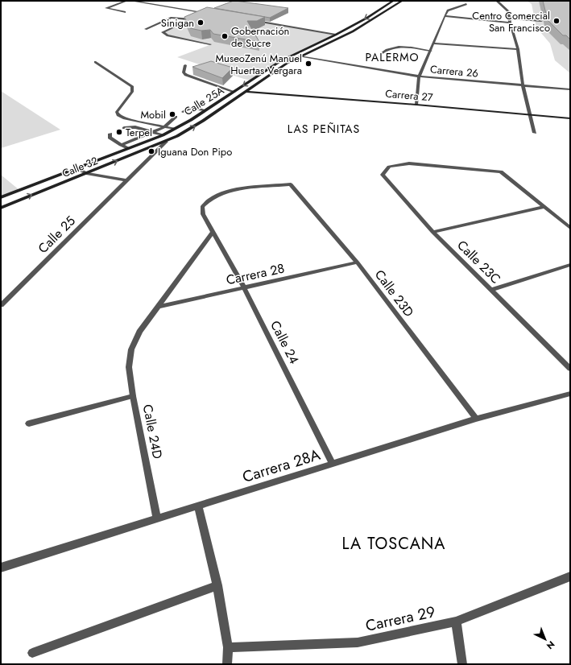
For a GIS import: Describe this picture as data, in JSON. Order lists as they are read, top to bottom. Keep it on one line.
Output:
{"streets":{"main road":["Carrera 27","Calle 25A","Calle 32"],"street":["Carrera 26","Calle 25","Calle 23C","Carrera 28","Calle 23D","Calle 24","Calle 24D","Carrera 28A","Carrera 29"]},"crossings":[["Carrera 26","Calle 25A"],["Carrera 27","Calle 25A"],["Calle 25A","Calle 32"],["Calle 25A","Calle 25"],["Calle 32","Calle 25"],["Carrera 28","Calle 23D"],["Carrera 28","Calle 24"],["Carrera 28","Calle 24D"],["Calle 23D","Calle 24"],["Calle 23D","Carrera 28A"],["Calle 24","Calle 24D"],["Calle 24","Carrera 28A"],["Calle 24D","Carrera 28A"]],"districts":["PALERMO","LAS PEÑITAS","LA TOSCANA"],"places":["Centro Comercial San Francisco","Sinigan","Gobernación de Sucre","MuseoZenú Manuel Huertas Vergara","Mobil","Terpel","Iguana Don Pipo"],"north":"bottom right"}
